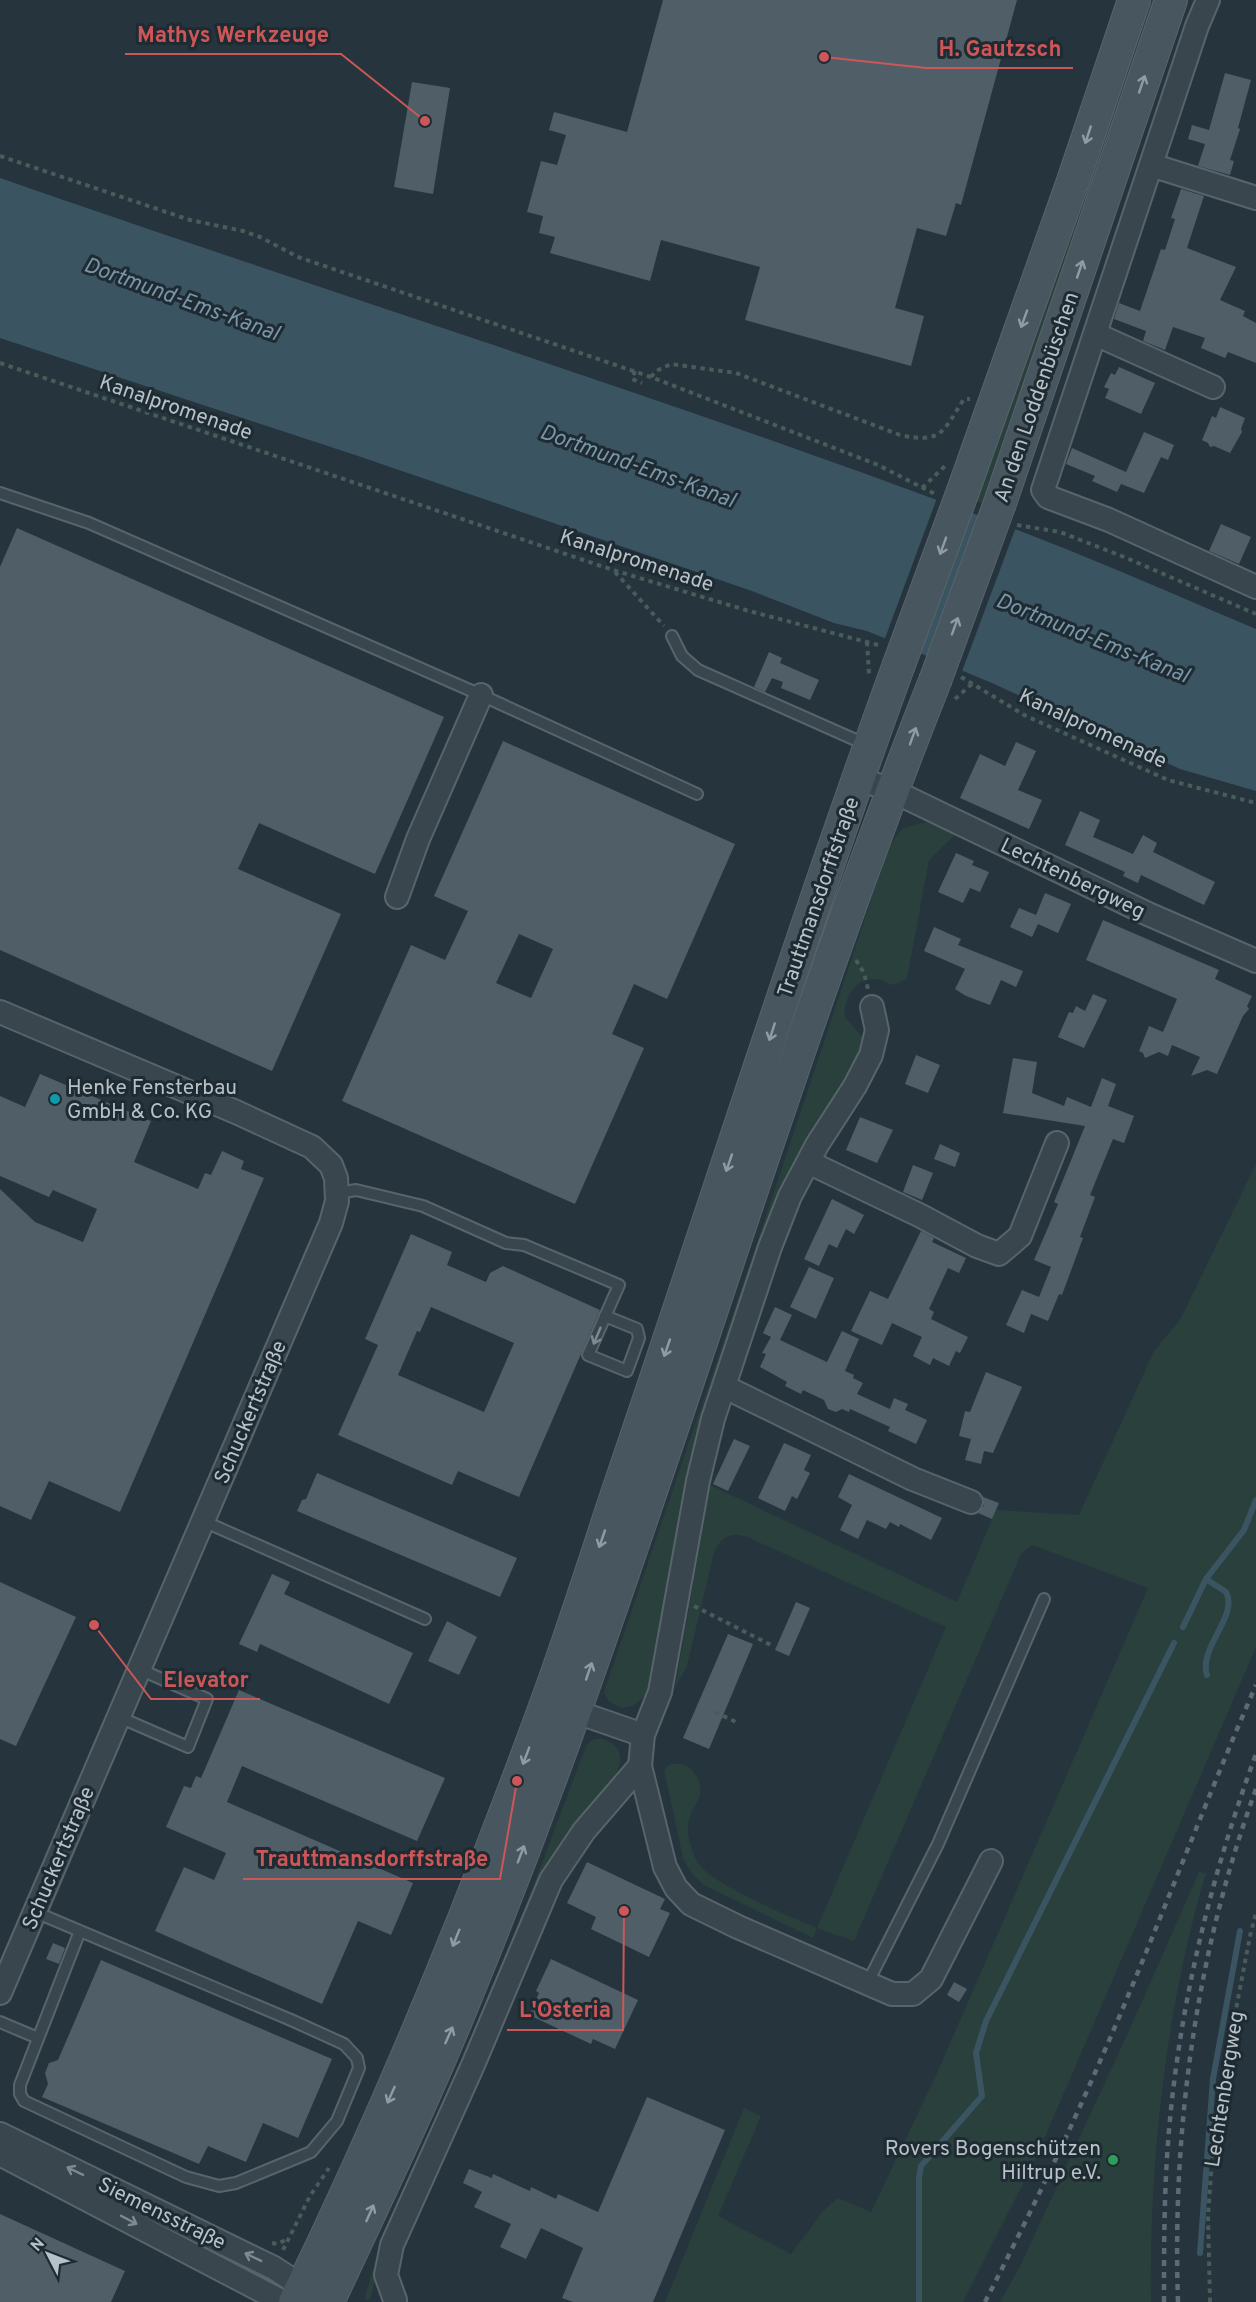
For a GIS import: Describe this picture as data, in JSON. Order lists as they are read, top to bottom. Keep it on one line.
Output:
{"streets":{"main road":["An den Loddenbüschen","Trauttmansdorffstraße"],"street":["Lechtenbergweg","Schuckertstraße","Siemensstraße"],"path":["Kanalpromenade"]},"crossings":[["An den Loddenbüschen","Kanalpromenade"],["An den Loddenbüschen","Lechtenbergweg"],["An den Loddenbüschen","Trauttmansdorffstraße"],["Lechtenbergweg","Trauttmansdorffstraße"],["Trauttmansdorffstraße","Siemensstraße"]],"water":["Dortmund-Ems-Kanal"],"places":["H. Gautzsch","Mathys Werkzeuge","Henke Fensterbau GmbH & Co. KG","Elevator","Trauttmansdorffstraße","L'Osteria","Rovers Bogenschützen Hiltrup e.V."],"north":"top left"}
